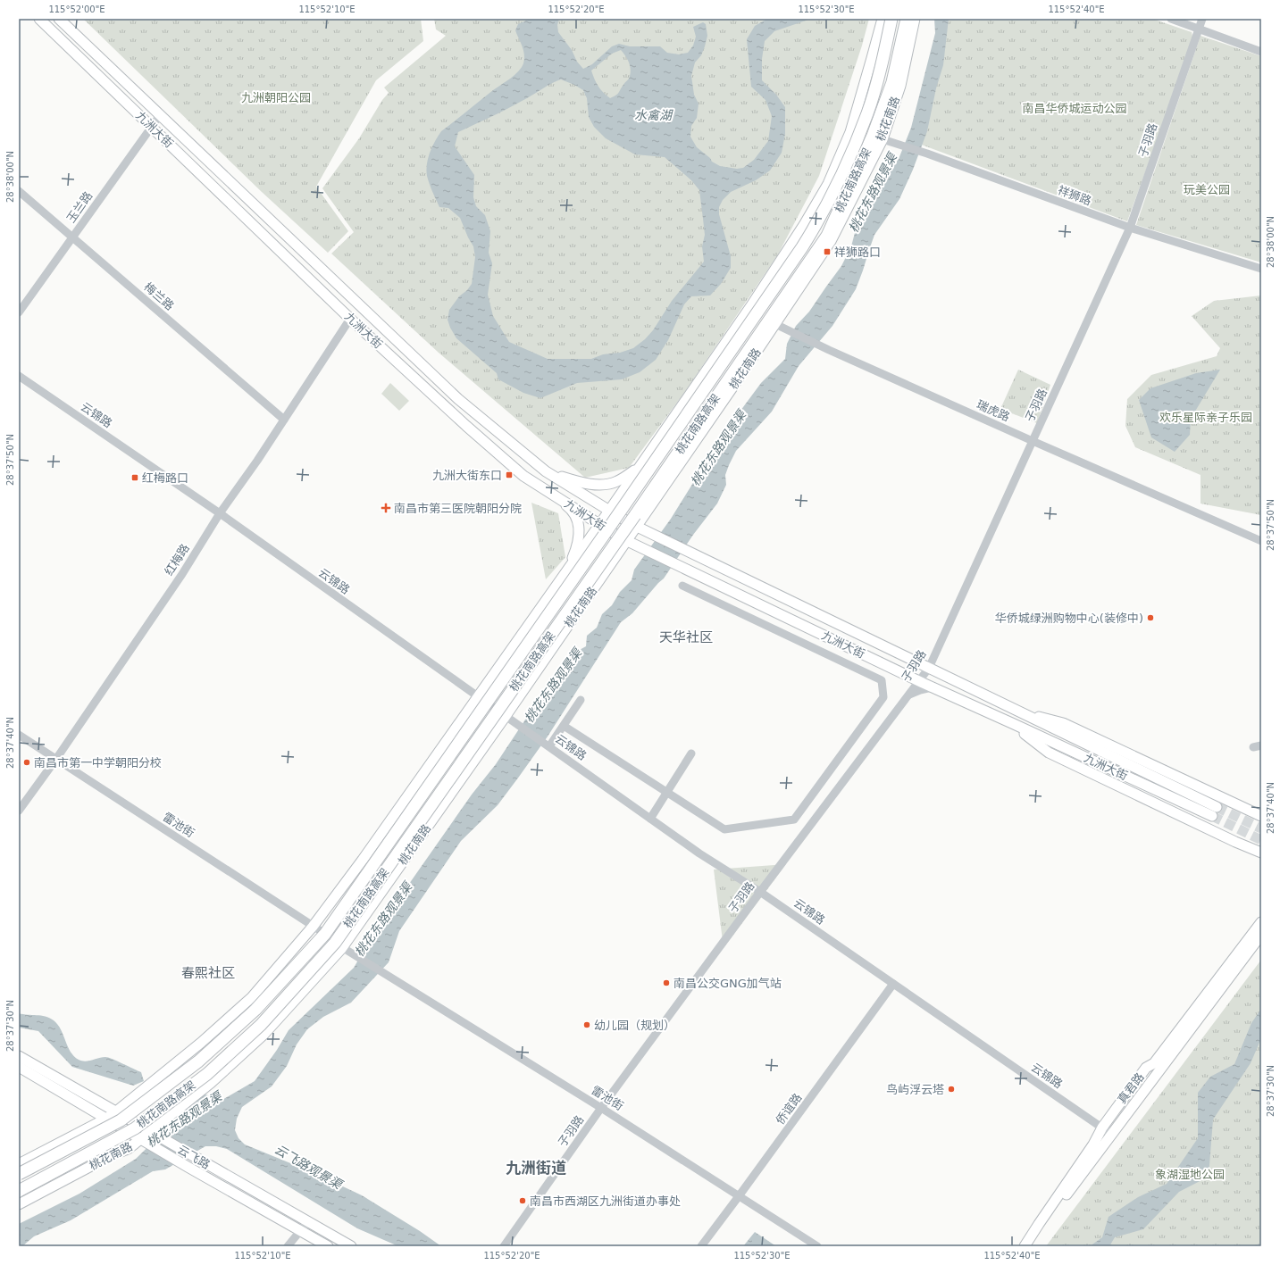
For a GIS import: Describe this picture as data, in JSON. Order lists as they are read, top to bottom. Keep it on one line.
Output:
{"streets":{"highway":["桃花南路高架"],"main road":["桃花南路","九洲大街","真君路","云飞路"],"street":["子羽路","祥狮路","玉兰路","梅兰路","瑞虎路","云锦路","红梅路","雷池街","侨谊路"]},"crossings":[["桃花南路","九洲大街"],["桃花南路","桃花南路高架"],["桃花南路","祥狮路"],["桃花南路","瑞虎路"],["桃花南路","云锦路"],["桃花南路","雷池街"],["桃花南路","云飞路"],["九洲大街","子羽路"],["九洲大街","玉兰路"],["九洲大街","红梅路"],["子羽路","祥狮路"],["子羽路","瑞虎路"],["子羽路","云锦路"],["子羽路","雷池街"],["桃花南路高架","雷池街"],["玉兰路","梅兰路"],["梅兰路","红梅路"],["云锦路","红梅路"],["云锦路","真君路"],["云锦路","侨谊路"],["红梅路","雷池街"],["雷池街","侨谊路"]],"districts":["天华社区","春熙社区","九洲街道"],"water":["水禽湖","桃花东路观景渠","云飞路观景渠"],"parks":["九洲朝阳公园","南昌华侨城运动公园","玩美公园","欢乐星际亲子乐园","象湖湿地公园"],"places":{"transit":["祥狮路口","九洲大街东口","红梅路口"],"health":["南昌市第三医院朝阳分院"],"other":["华侨城绿洲购物中心(装修中)","南昌市第一中学朝阳分校","南昌公交GNG加气站","幼儿园（规划）","鸟屿浮云塔","南昌市西湖区九洲街道办事处"]},"coordinates":["115°52'00\"E","115°52'10\"E","115°52'20\"E","115°52'30\"E","115°52'40\"E","28°38'00\"N","28°37'50\"N","28°37'40\"N","28°37'30\"N"]}
